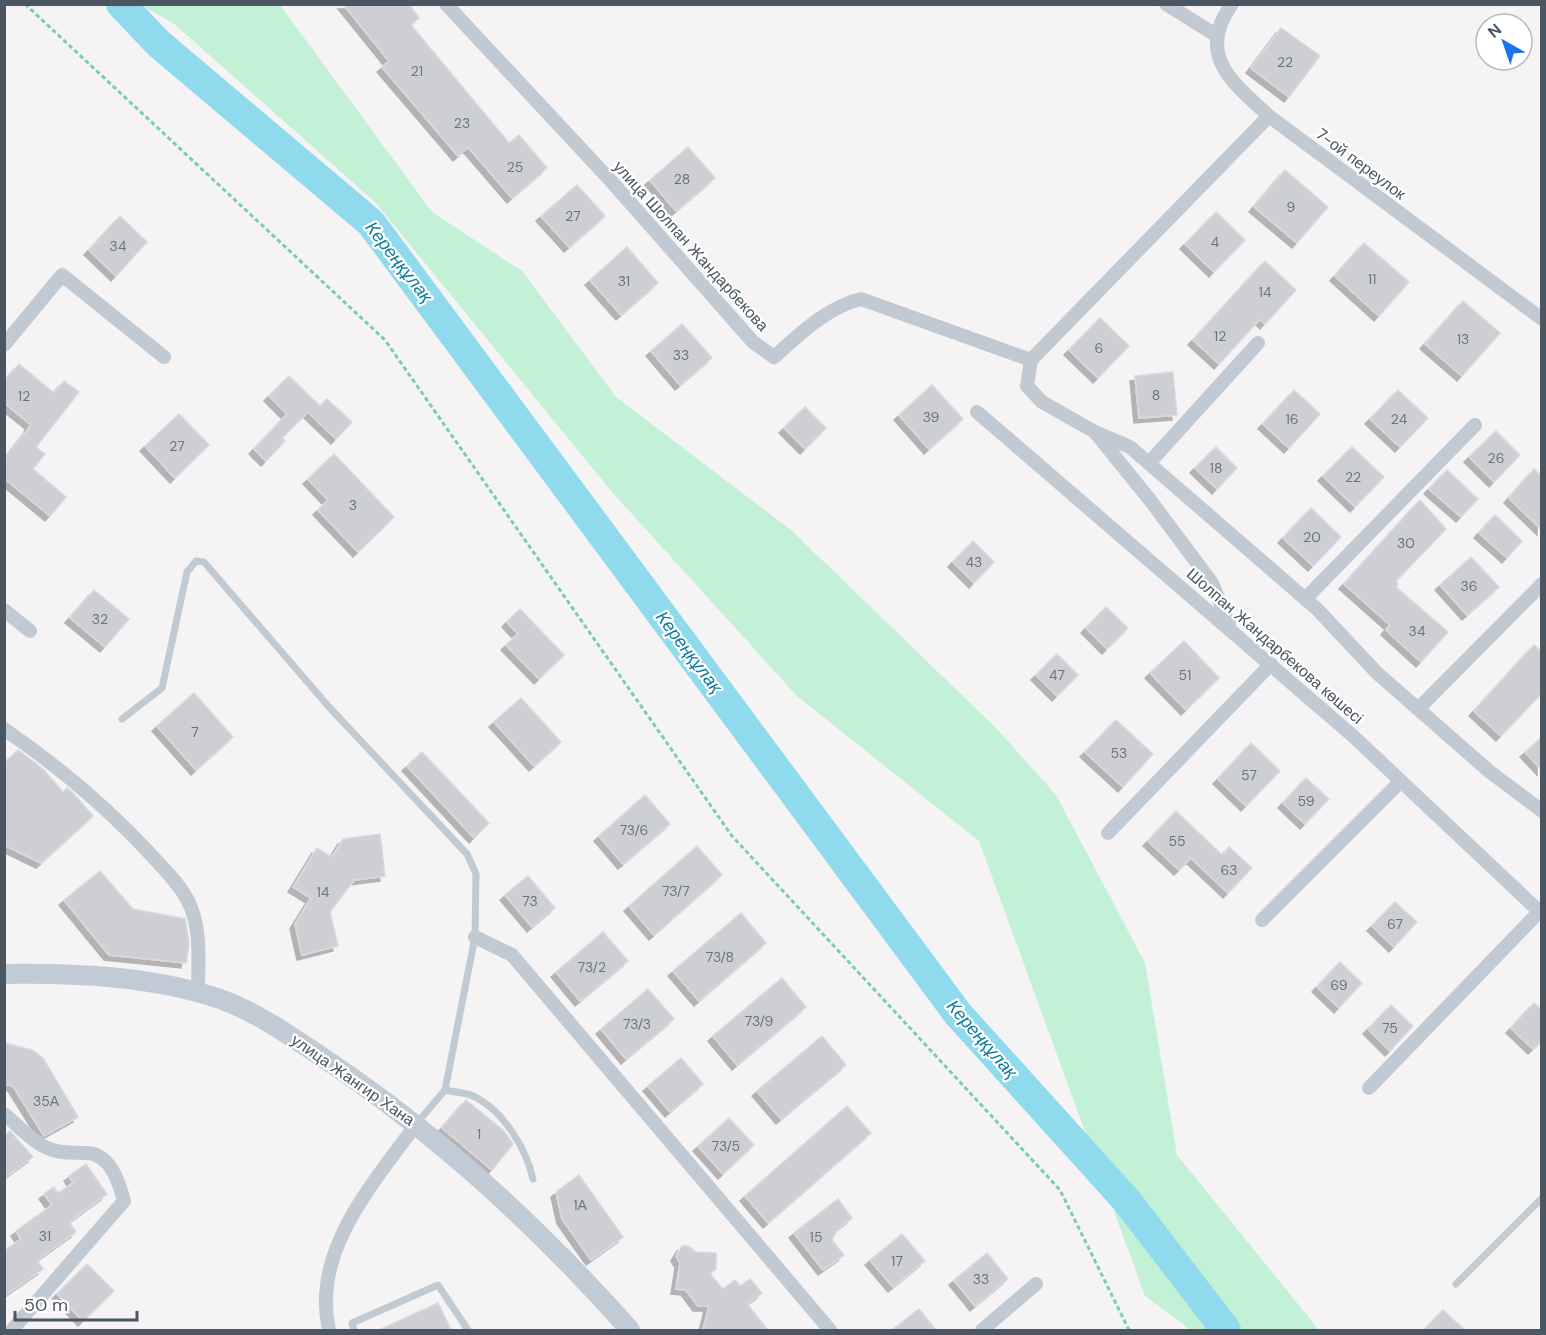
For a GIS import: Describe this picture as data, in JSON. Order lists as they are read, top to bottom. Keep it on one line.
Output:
{"streets":{"street":["7-ой переулок","улица Шолпан Жандарбекова","Шолпан Жандарбекова көшесі","улица Жангир Хана"]},"water":["Кереңқұлақ"],"house_numbers":["22","21","23","25","28","9","27","4","34","11","31","14","12","13","6","33","8","12","39","16","24","27","26","18","22","3","20","30","43","36","32","34","47","51","7","53","57","59","73/6","55","63","73/7","14","73","67","73/8","73/2","69","73/9","73/3","75","35А","1","73/5","1А","31","15","17","33"],"scale_bar":"50 m","north":"top left"}
